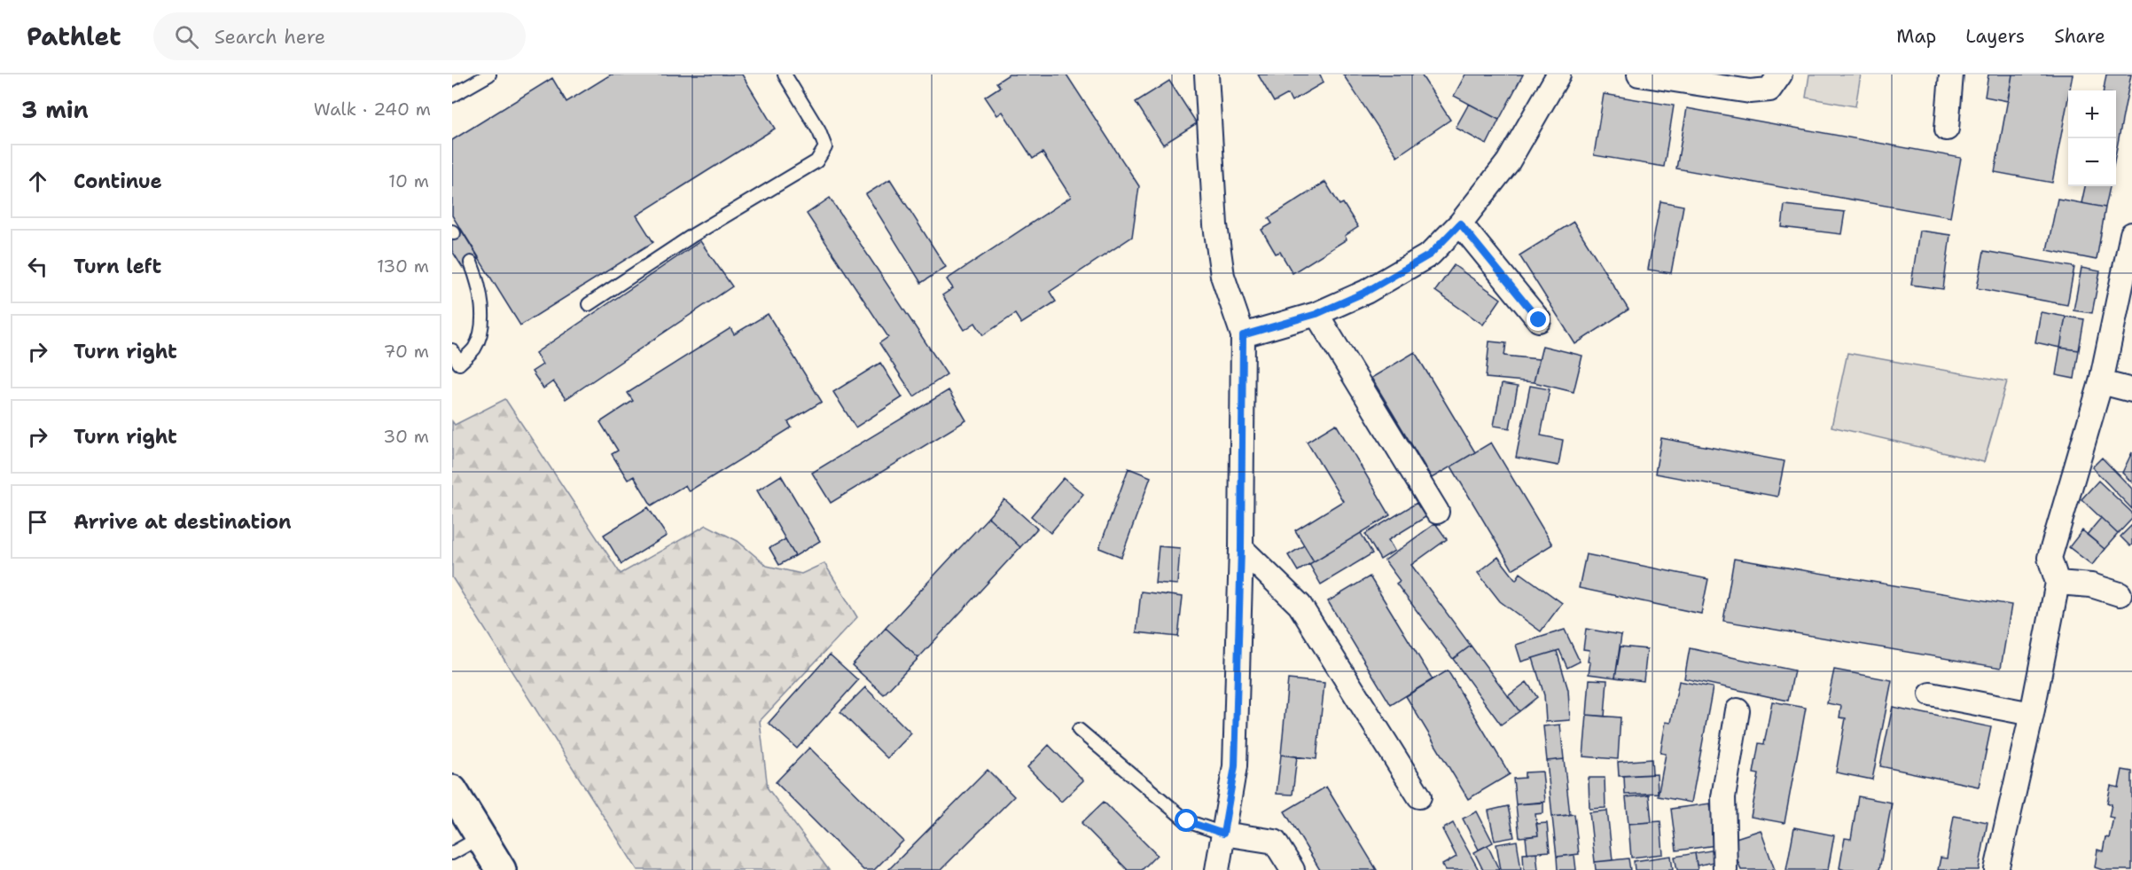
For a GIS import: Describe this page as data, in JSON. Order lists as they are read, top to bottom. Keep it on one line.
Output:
{"page":{"header":"Pathlet","search":"Search here","nav":["Map","Layers","Share"],"heading":["3 min","Walk · 240 m"],"map_buttons":["+","−"],"list":[["Continue","10 m"],["Turn left","130 m"],["Turn right","70 m"],["Turn right","30 m"],"Arrive at destination"]}}
